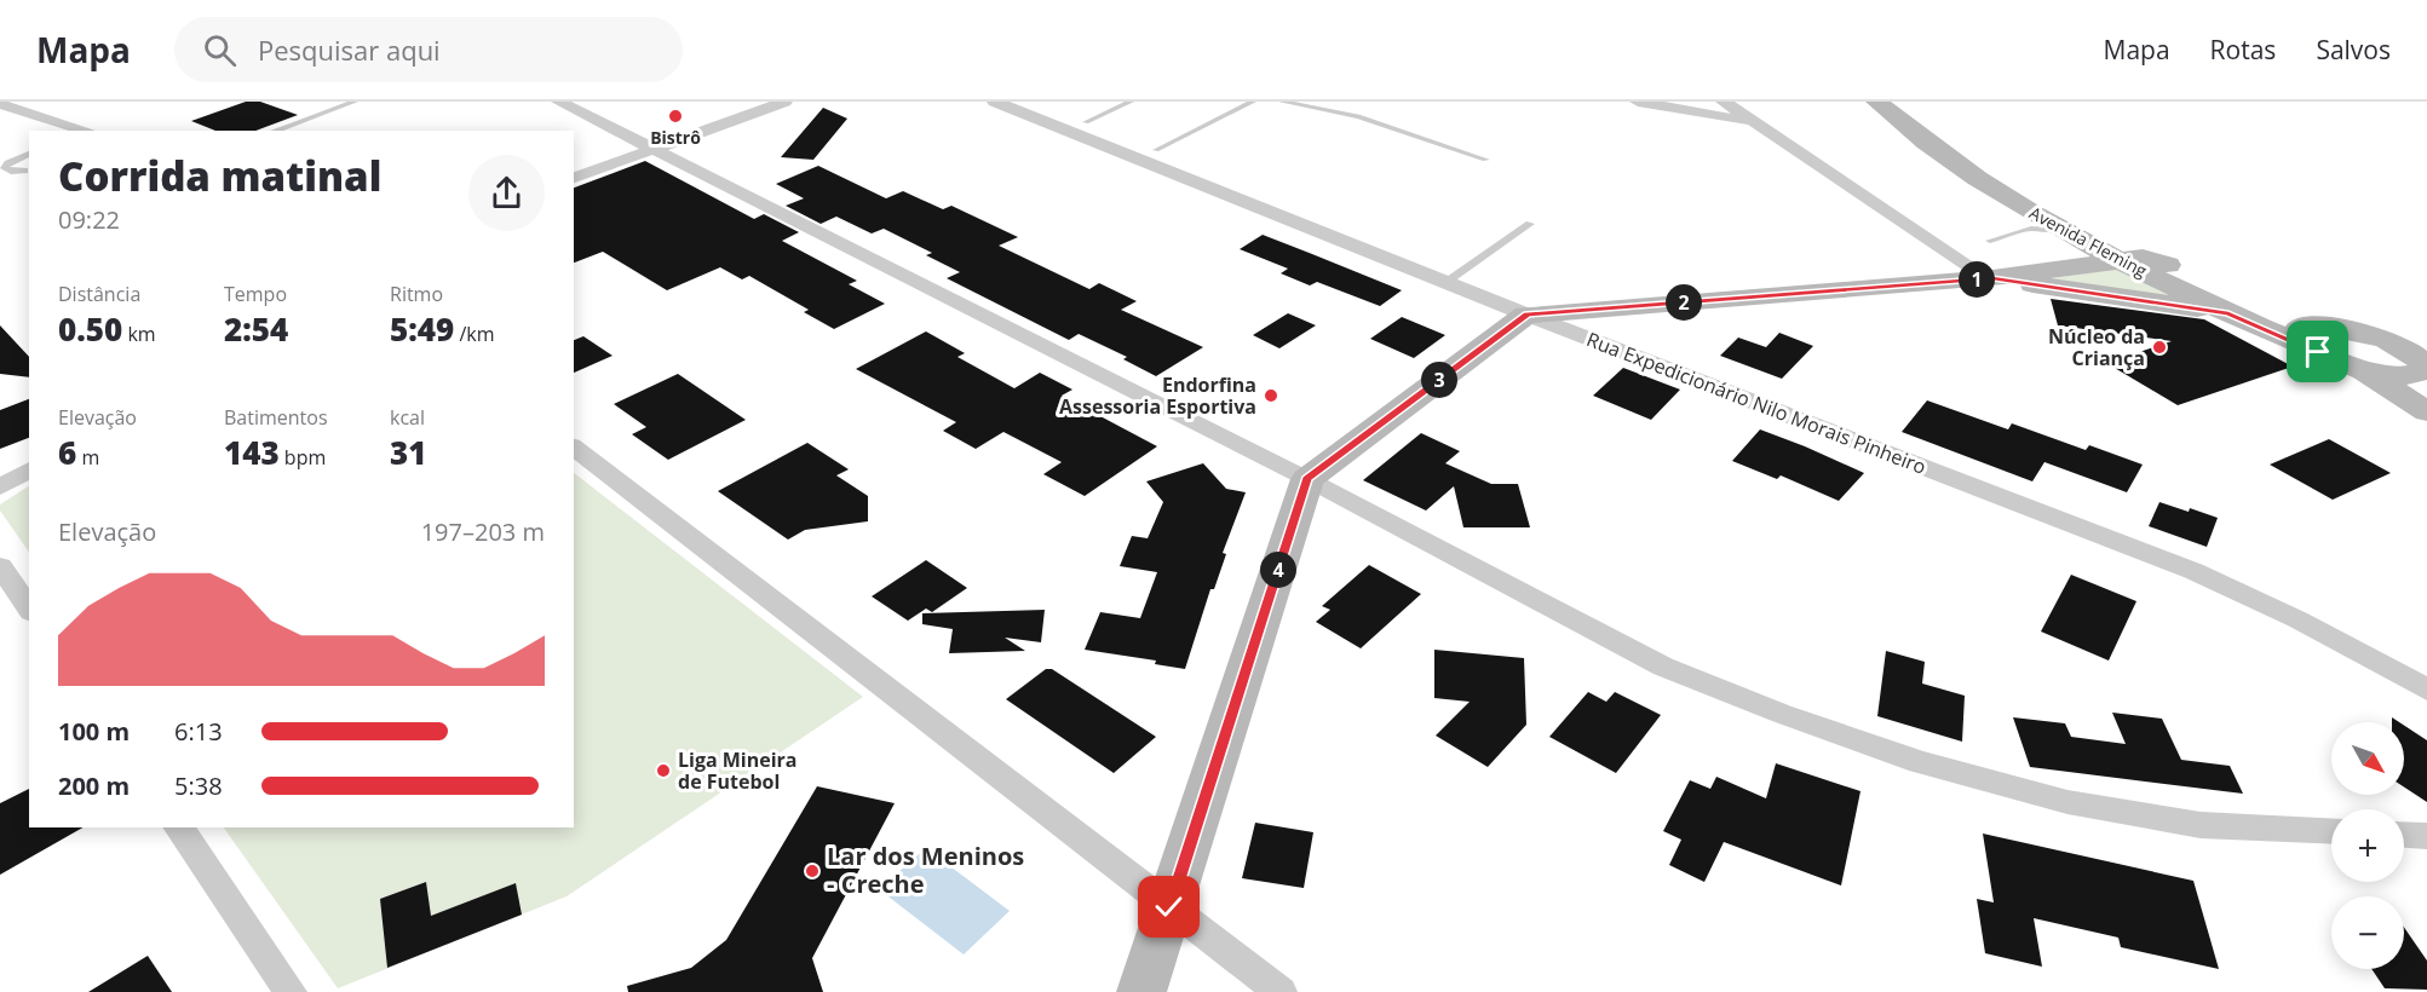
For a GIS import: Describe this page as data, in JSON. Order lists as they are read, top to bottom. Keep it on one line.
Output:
{"streets":{"street":["Avenida Fleming","Rua Expedicionário Nilo Morais Pinheiro"]},"places":["Bistrô","Núcleo da Criança","Endorfina Assessoria Esportiva","Liga Mineira de Futebol","Lar dos Meninos - Creche"],"north":"bottom right","page":{"header":"Mapa","search":"Pesquisar aqui","nav":["Mapa","Rotas","Salvos"],"heading":["Corrida matinal","09:22"],"stats":[["Distância","0.50 km"],["Tempo","2:54"],["Ritmo","5:49 /km"],["Elevação","6 m"],["Batimentos","143 bpm"],["kcal","31"]],"pins":["1","2","3","4"],"chart":["Elevação","197–203 m"],"list":[{"name":"100 m","note":"6:13"},{"name":"200 m","note":"5:38"}],"map_buttons":["+","−"]}}
